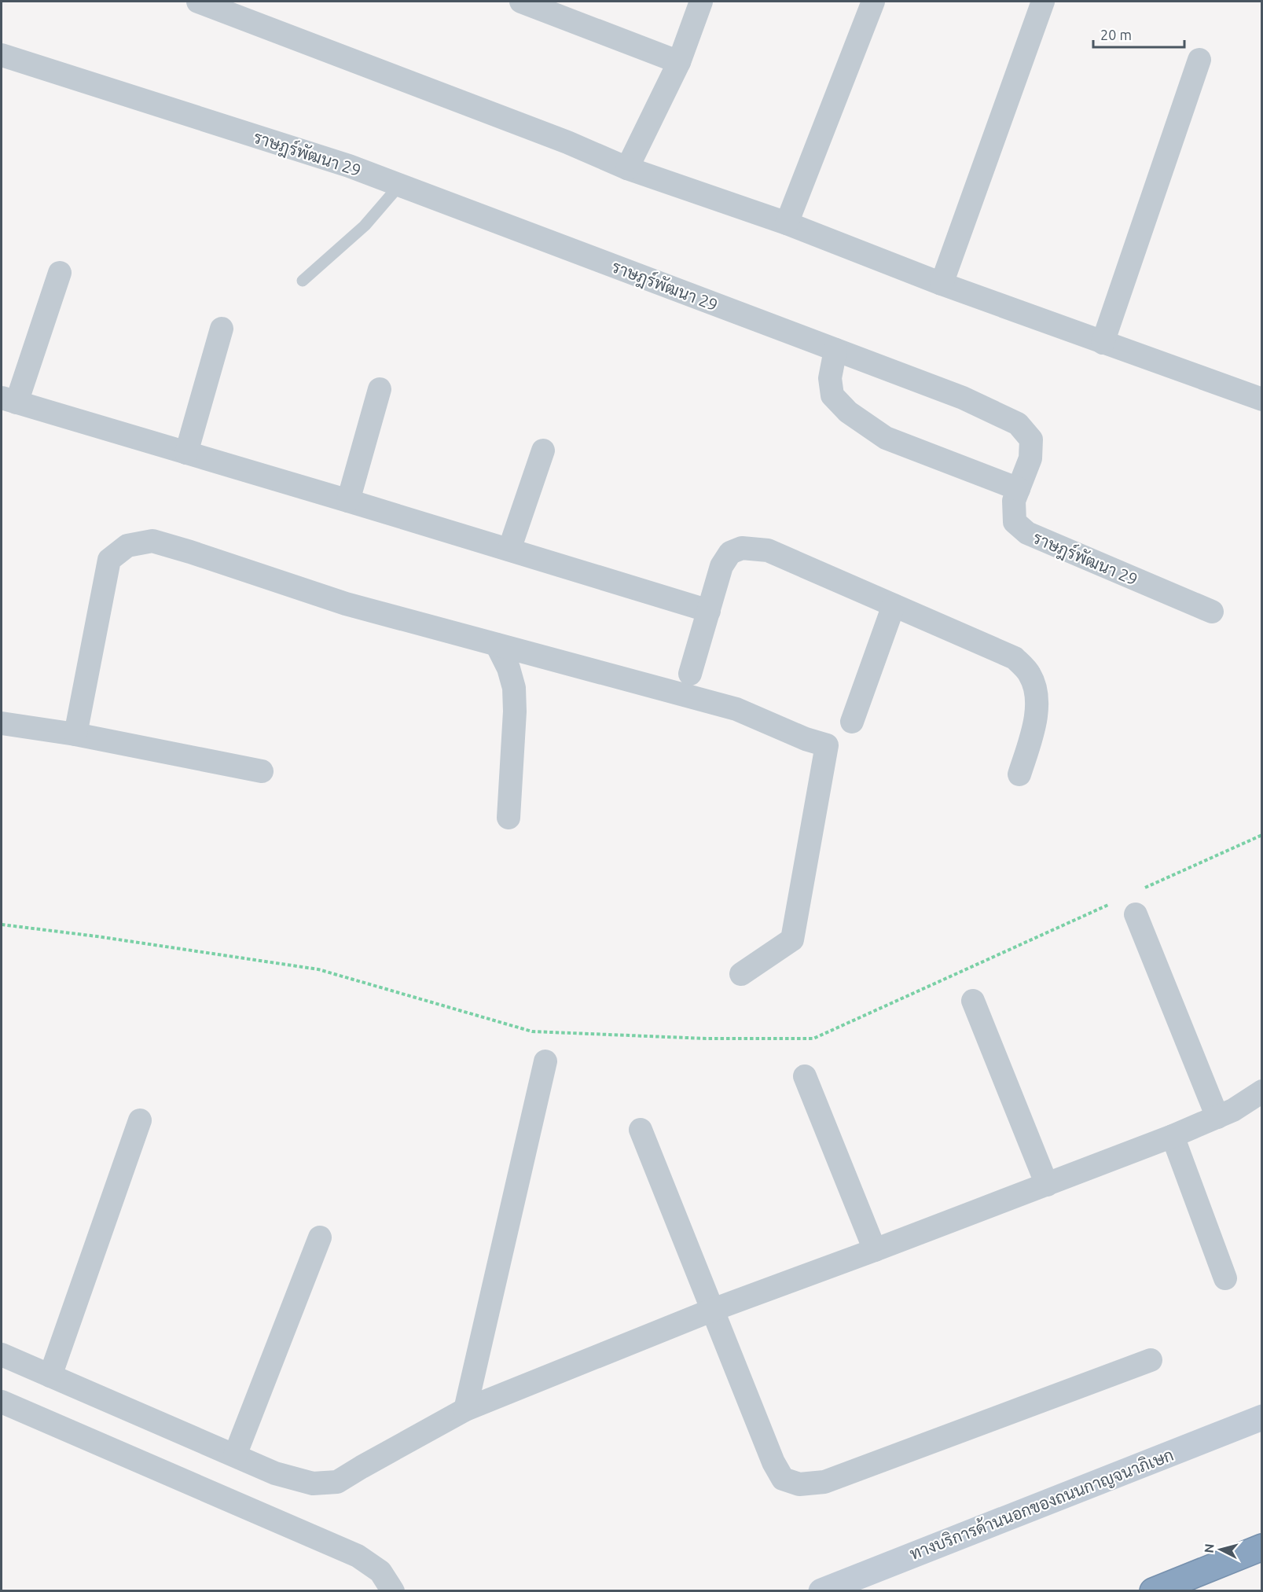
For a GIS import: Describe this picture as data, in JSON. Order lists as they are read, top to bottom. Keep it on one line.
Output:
{"streets":{"main road":["ทางบริการด้านนอกของถนนกาญจนาภิเษก"],"street":["ราษฎร์พัฒนา 29"]},"scale_bar":"20 m","north":"left"}
